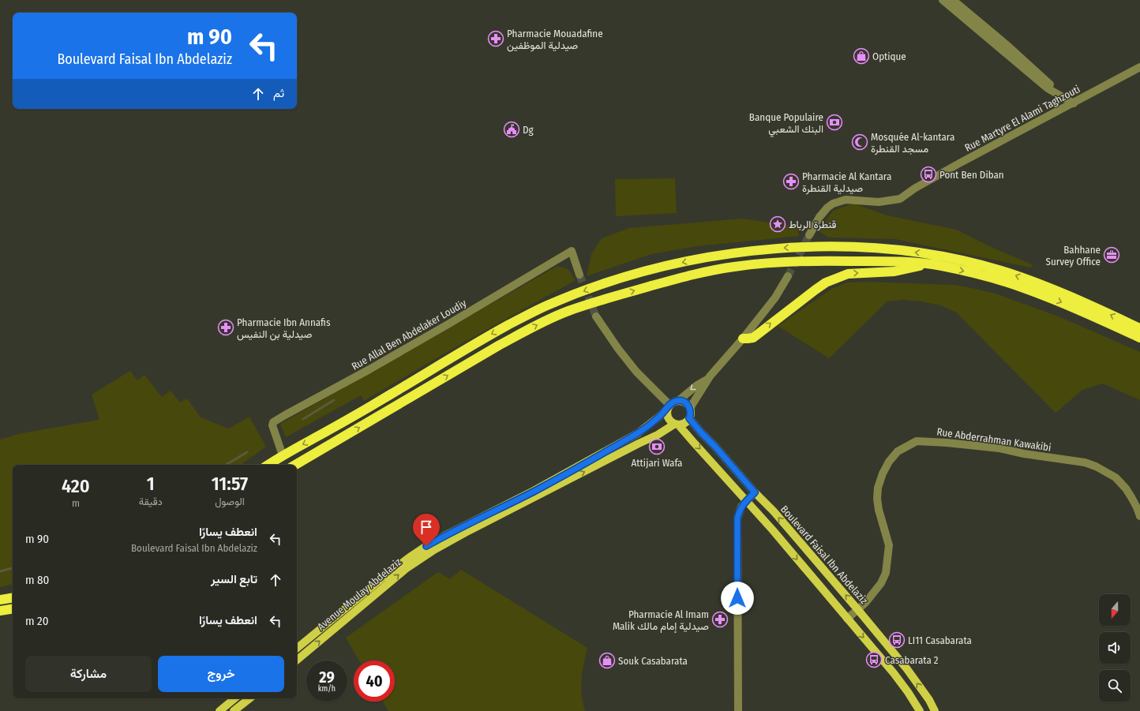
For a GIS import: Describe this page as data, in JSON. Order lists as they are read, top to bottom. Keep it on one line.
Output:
{"streets":{"main road":["Boulevard Faisal Ibn Abdelaziz","Avenue Moulay Abdelaziz"],"street":["Rue Martyre El Alami Taghzouti","Rue Allal Ben Abdelaker Loudiy","Rue Abderrahman Kawakibi"]},"crossings":[["Rue Abderrahman Kawakibi","Boulevard Faisal Ibn Abdelaziz"],["Boulevard Faisal Ibn Abdelaziz","Avenue Moulay Abdelaziz"]],"places":{"pharmacy":["Pharmacie Mouadafine صيدلية الموظفين","Pharmacie Al Kantara صيدلية القنطرة","Pharmacie Ibn Annafis صيدلية بن النفيس","Pharmacie Al Imam Malik صيدلية إمام مالك"],"shop":["Optique","Souk Casabarata"],"bank":["Banque Populaire البنك الشعبي","Attijari Wafa"],"public building":["Dg"],"mosque":["Mosquée Al-kantara مسجد القنطرة"],"bus stop":["Pont Ben Diban","LI11 Casabarata","Casabarata 2"],"place":["قنطرة الرباط"],"office":["Bahhane Survey Office"]},"north":"bottom","page":{"turn":["90 m","Boulevard Faisal Ibn Abdelaziz"],"then":"ثم","eta":["11:57","الوصول","1","دقيقة","420","m"],"list":[{"name":"انعطف يسارًا","note":"Boulevard Faisal Ibn Abdelaziz","value":"90 m"},{"name":"تابع السير","value":"80 m"},{"name":"انعطف يسارًا","value":"20 m"}],"buttons":["خروج","مشاركة"],"speed":"29 km/h","limit":"40"}}
